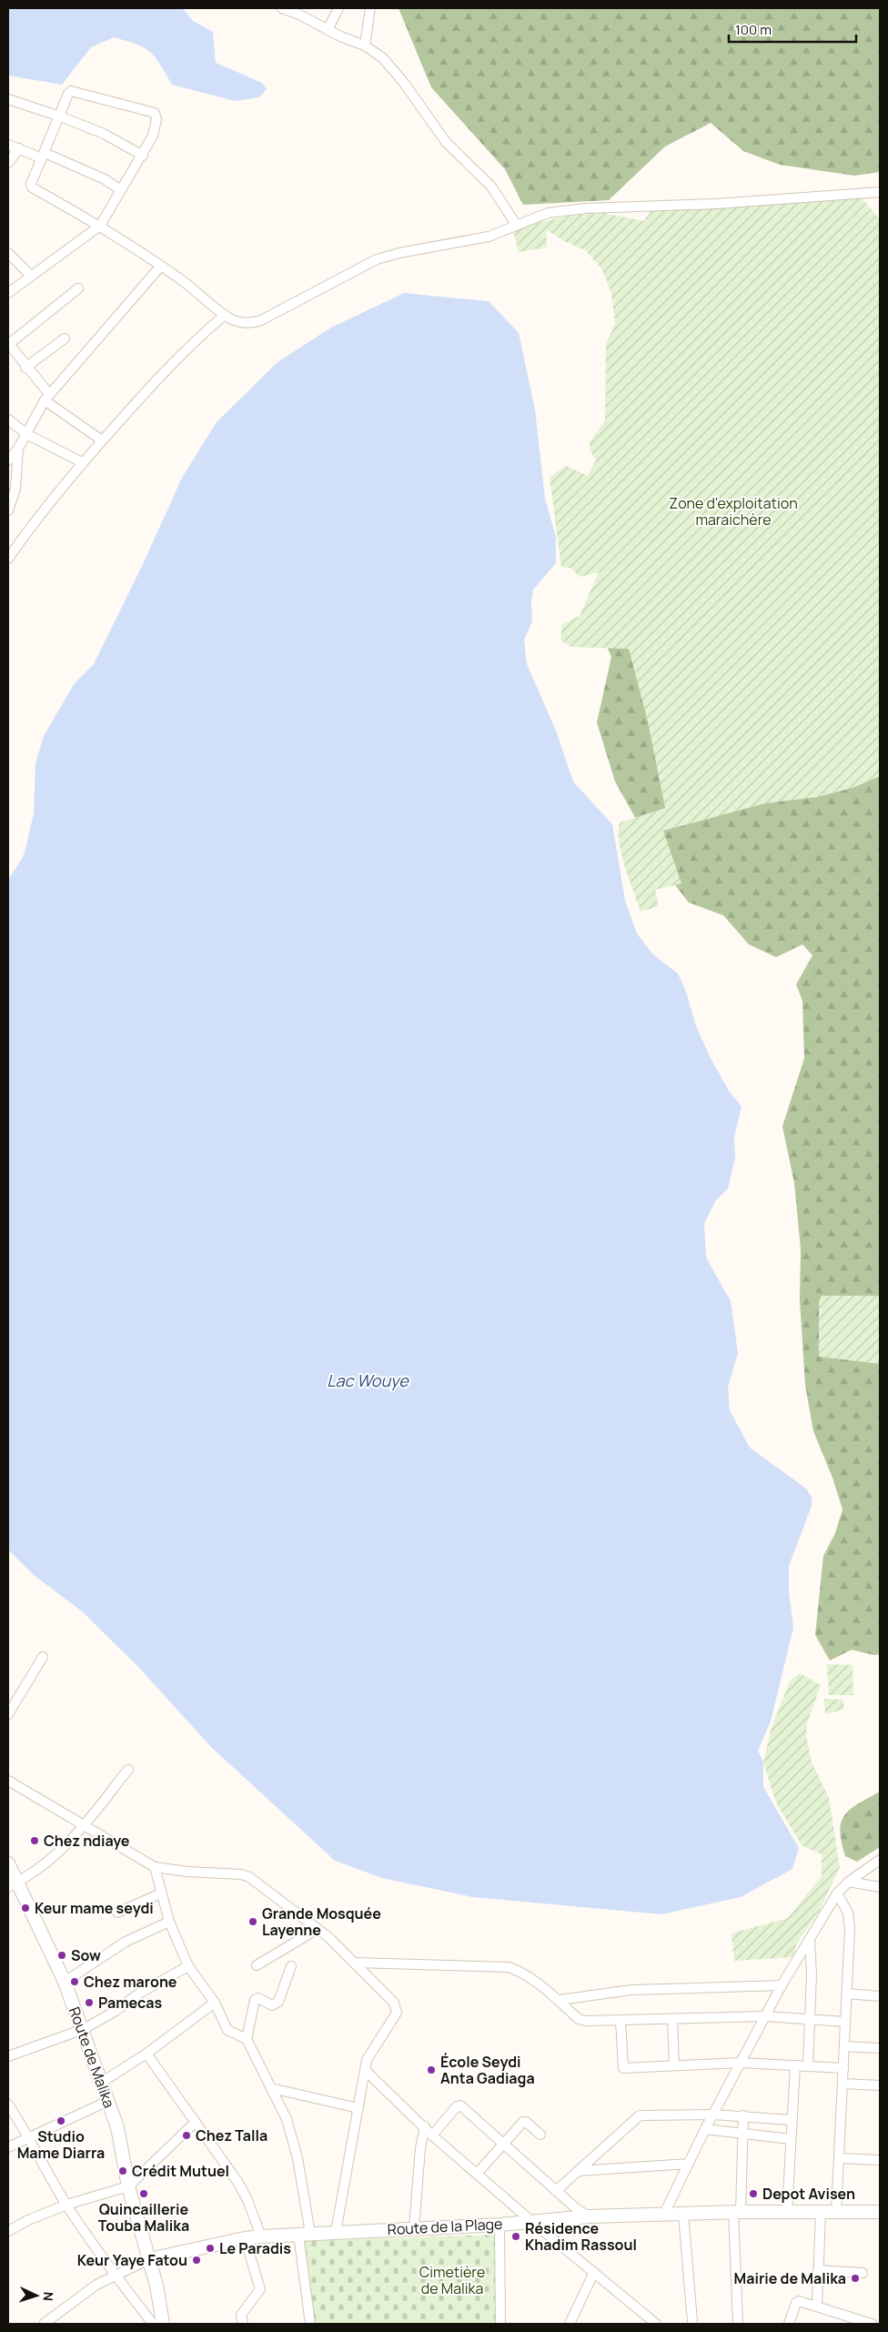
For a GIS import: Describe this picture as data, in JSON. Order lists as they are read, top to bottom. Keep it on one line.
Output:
{"streets":{"main road":["Route de Malika","Route de la Plage"]},"crossings":[["Route de Malika","Route de la Plage"]],"water":["Lac Wouye"],"parks":["Zone d'exploitation maraichère","Cimetière de Malika"],"places":["Chez ndiaye","Keur mame seydi","Grande Mosquée Layenne","Sow","Chez marone","Pamecas","École Seydi Anta Gadiaga","Studio Mame Diarra","Chez Talla","Crédit Mutuel","Quincaillerie Touba Malika","Depot Avisen","Résidence Khadim Rassoul","Le Paradis","Keur Yaye Fatou","Mairie de Malika"],"scale_bar":"100 m","north":"right"}
